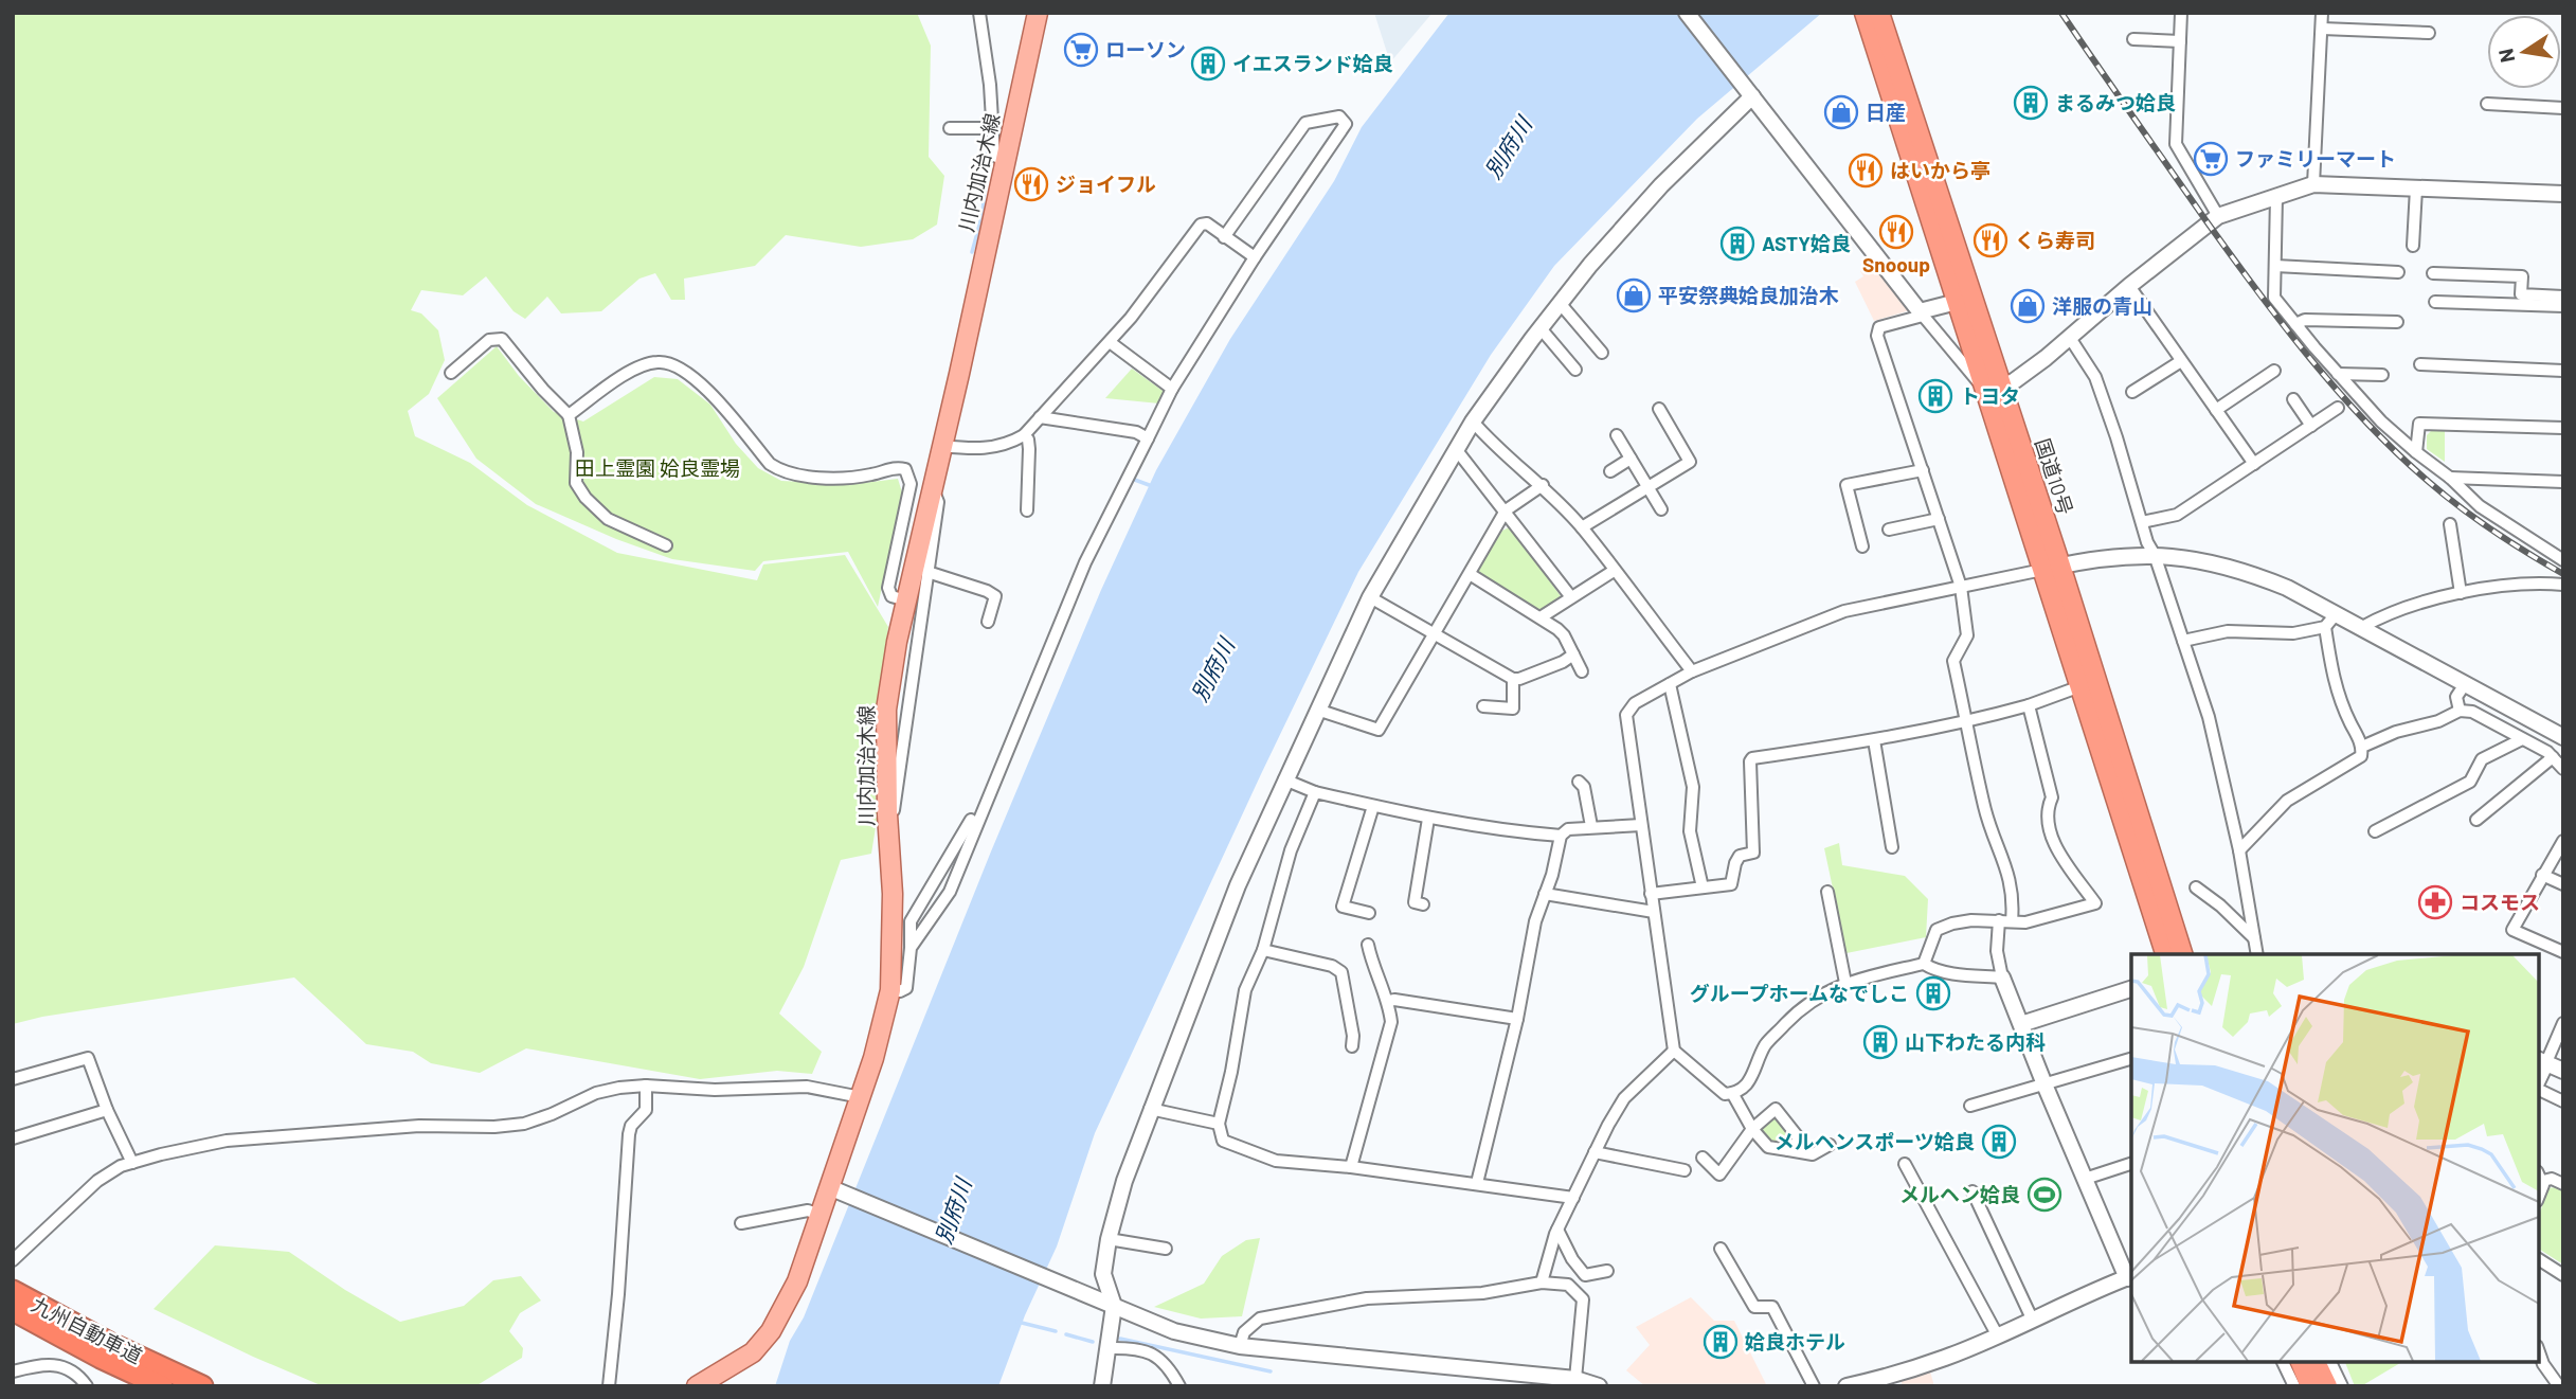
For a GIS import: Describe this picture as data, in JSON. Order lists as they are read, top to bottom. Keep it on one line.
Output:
{"streets":{"highway":["国道10号","九州自動車道"],"main road":["川内加治木線"]},"water":["別府川"],"parks":["田上霊園 姶良霊場"],"places":{"supermarket":["ローソン","ファミリーマート"],"building":["イエスランド姶良","まるみつ姶良","ASTY姶良","トヨタ","グループホームなでしこ","山下わたる内科","メルヘンスポーツ姶良","姶良ホテル"],"shop":["日産","平安祭典姶良加治木","洋服の青山"],"restaurant":["はいから亭","ジョイフル","Snooup","くら寿司"],"pharmacy":["コスモス"],"sports":["メルヘン姶良"]},"north":"left"}
